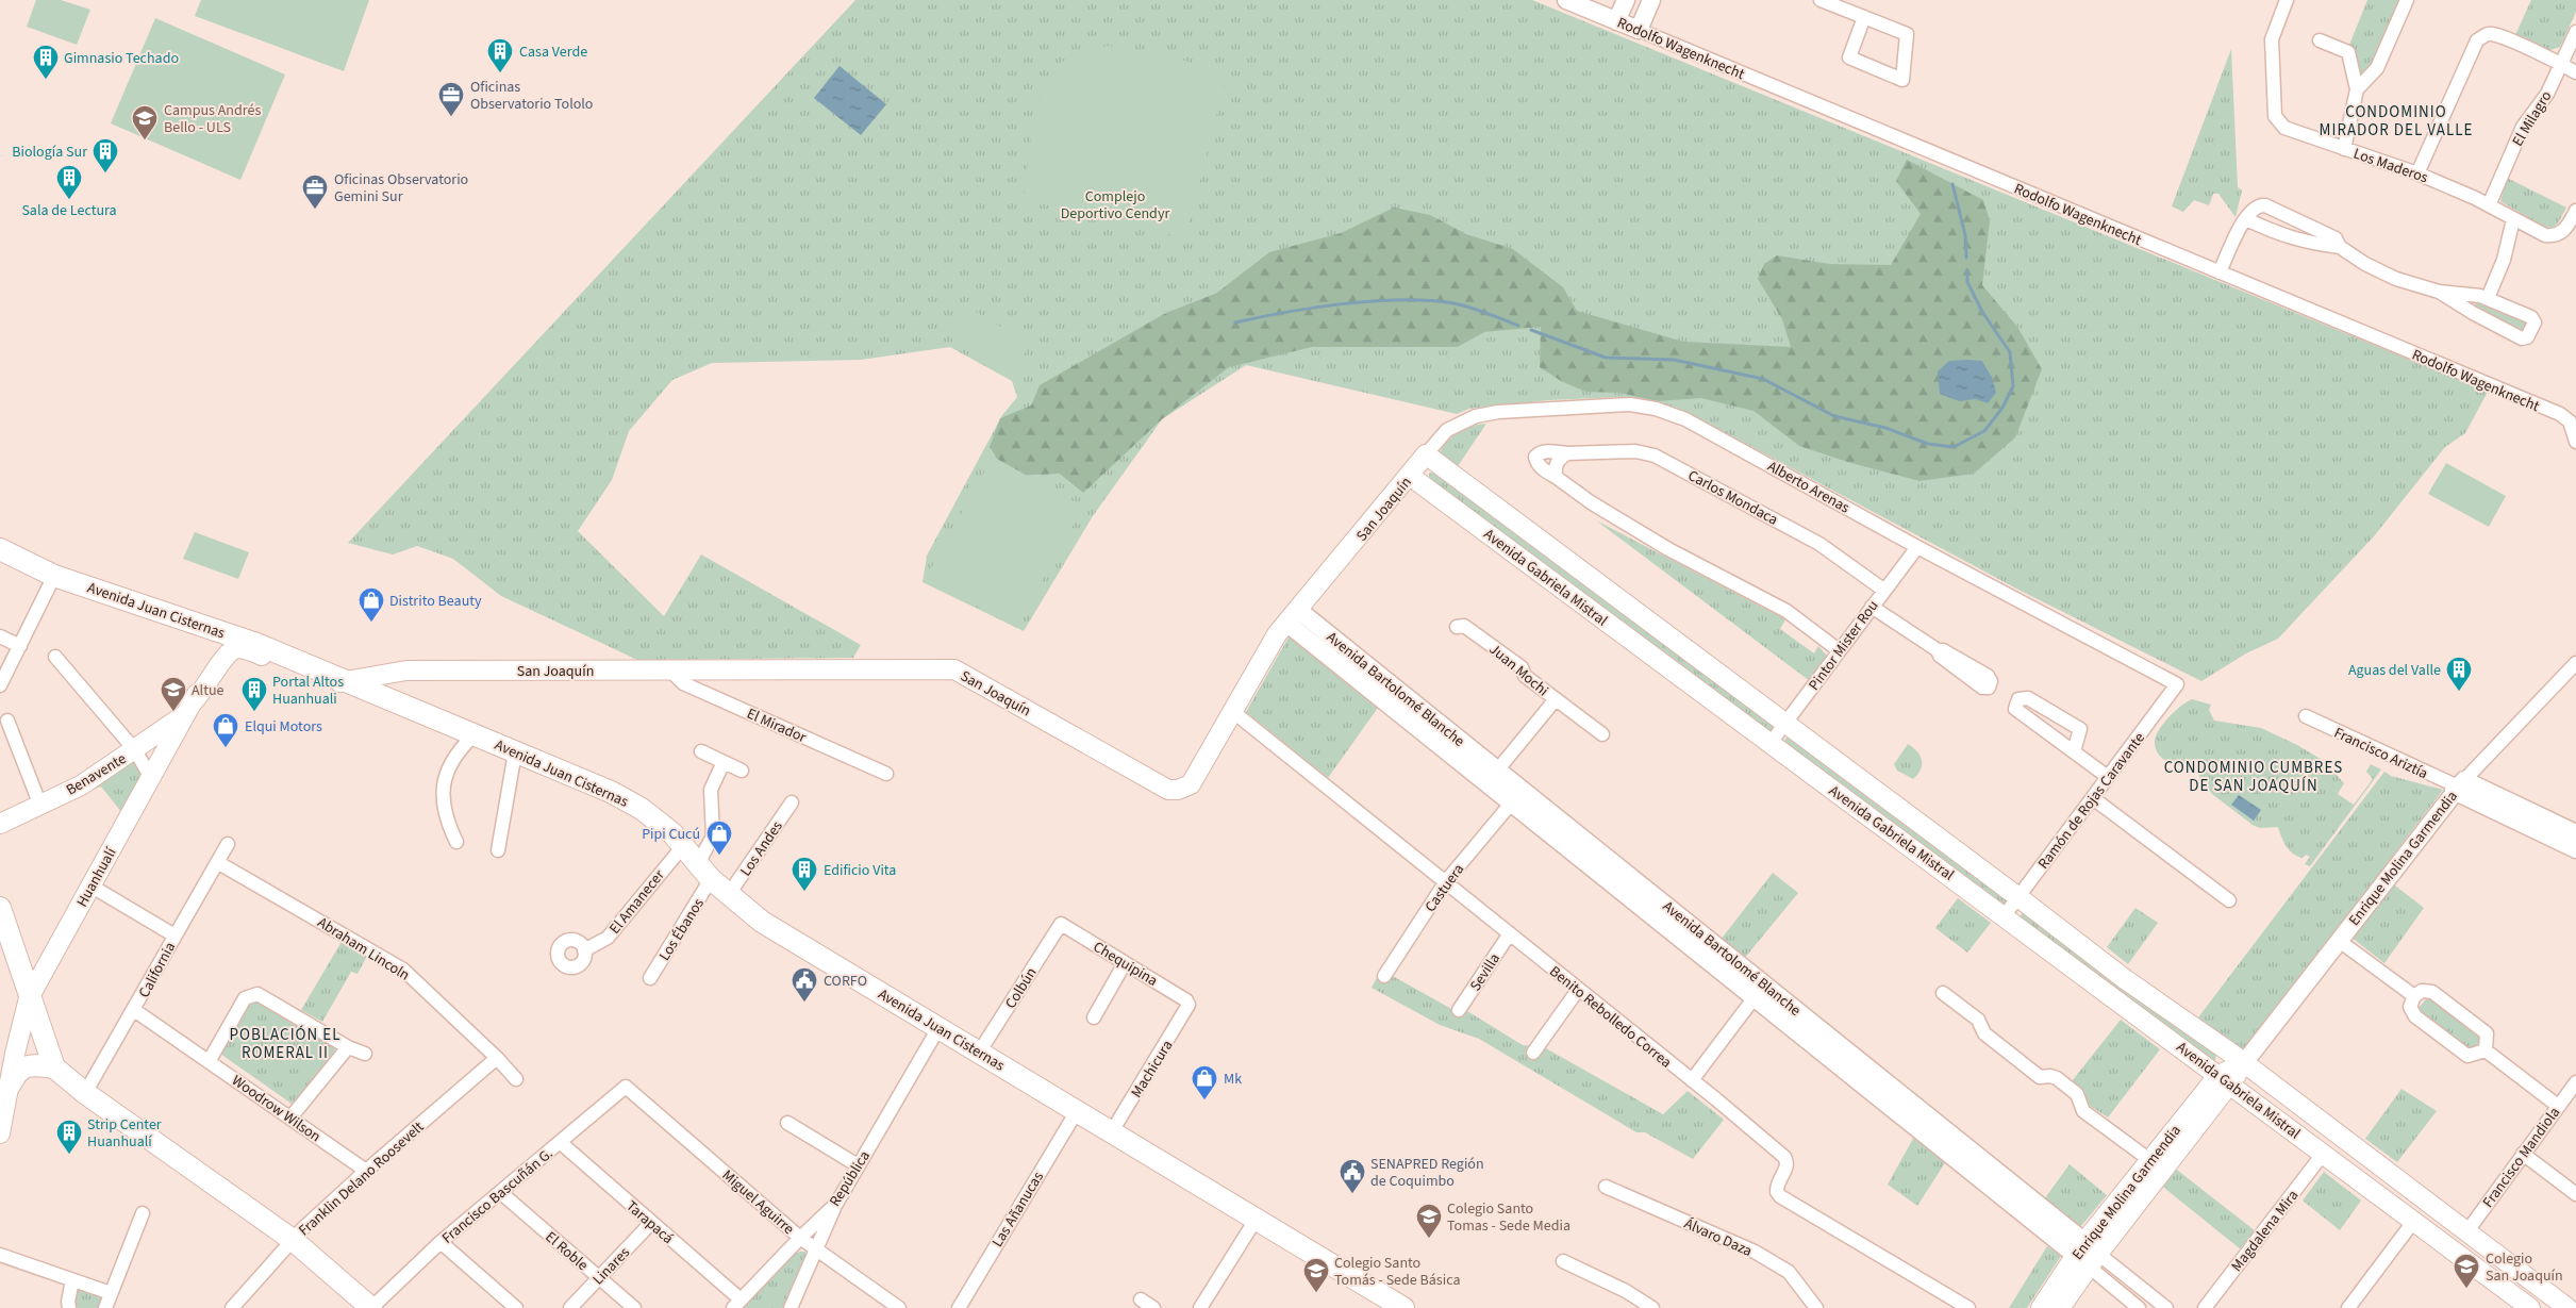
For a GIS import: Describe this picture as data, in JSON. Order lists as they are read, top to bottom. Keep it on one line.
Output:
{"streets":{"main road":["San Joaquín","Avenida Gabriela Mistral","Avenida Juan Cisternas","Benavente","Enrique Molina Garmendia","Huanhualí"],"street":["Rodolfo Wagenknecht","El Milagro","Los Maderos","Alberto Arenas","Carlos Mondaca","Pintor Mister Rou","Juan Mochi","Avenida Bartolomé Blanche","El Mirador","Francisco Ariztía","Ramón de Rojas Caravante","Los Andes","Castuera","El Amanecer","Los Ébanos","Abraham Lincoln","Chequipina","California","Sevilla","Colbún","Benito Rebolledo Correa","Machicura","Woodrow Wilson","Francisco Mandiola","Franklin Delano Roosevelt","República","Francisco Bascuñán G.","Miguel Aguirre","Las Añanucas","Tarapacá","Magdalena Mira","Álvaro Daza","El Roble","Linares"]},"crossings":[["El Milagro","Los Maderos"],["Alberto Arenas","San Joaquín"],["Alberto Arenas","Avenida Gabriela Mistral"],["Alberto Arenas","Pintor Mister Rou"],["Alberto Arenas","Ramón de Rojas Caravante"],["Carlos Mondaca","Pintor Mister Rou"],["San Joaquín","Avenida Gabriela Mistral"],["San Joaquín","Avenida Juan Cisternas"],["San Joaquín","Avenida Bartolomé Blanche"],["San Joaquín","El Mirador"],["San Joaquín","Benito Rebolledo Correa"],["Avenida Gabriela Mistral","Pintor Mister Rou"],["Avenida Gabriela Mistral","Ramón de Rojas Caravante"],["Avenida Gabriela Mistral","Enrique Molina Garmendia"],["Avenida Gabriela Mistral","Francisco Mandiola"],["Avenida Gabriela Mistral","Magdalena Mira"],["Avenida Juan Cisternas","Los Andes"],["Avenida Juan Cisternas","Huanhualí"],["Avenida Juan Cisternas","El Amanecer"],["Avenida Juan Cisternas","Los Ébanos"],["Avenida Juan Cisternas","Colbún"],["Avenida Juan Cisternas","Machicura"],["Avenida Juan Cisternas","República"],["Avenida Juan Cisternas","Las Añanucas"],["Juan Mochi","Avenida Bartolomé Blanche"],["Avenida Bartolomé Blanche","Enrique Molina Garmendia"],["Avenida Bartolomé Blanche","Castuera"],["Francisco Ariztía","Enrique Molina Garmendia"],["Benavente","Huanhualí"],["Castuera","Benito Rebolledo Correa"],["Abraham Lincoln","California"],["Abraham Lincoln","Franklin Delano Roosevelt"],["Chequipina","Colbún"],["Chequipina","Machicura"],["California","Woodrow Wilson"],["Sevilla","Benito Rebolledo Correa"],["Woodrow Wilson","Franklin Delano Roosevelt"],["República","Miguel Aguirre"],["República","Tarapacá"],["Francisco Bascuñán G.","Miguel Aguirre"],["Francisco Bascuñán G.","Tarapacá"],["Francisco Bascuñán G.","El Roble"],["Tarapacá","Linares"],["El Roble","Linares"]],"districts":["CONDOMINIO MIRADOR DEL VALLE","CONDOMINIO CUMBRES DE SAN JOAQUÍN","POBLACIÓN EL ROMERAL II"],"parks":["Complejo Deportivo Cendyr"],"places":{"building":["Casa Verde","Gimnasio Techado","Biología Sur","Sala de Lectura","Aguas del Valle","Portal Altos Huanhuali","Edificio Vita","Strip Center Huanhualí"],"office":["Oficinas Observatorio Tololo","Oficinas Observatorio Gemini Sur"],"school or university":["Campus Andrés Bello - ULS","Altue","Colegio Santo Tomas - Sede Media","Colegio San Joaquín","Colegio Santo Tomás - Sede Básica"],"shop":["Distrito Beauty","Elqui Motors","Pipi Cucú","Mk"],"public building":["CORFO","SENAPRED Región de Coquimbo"]}}
